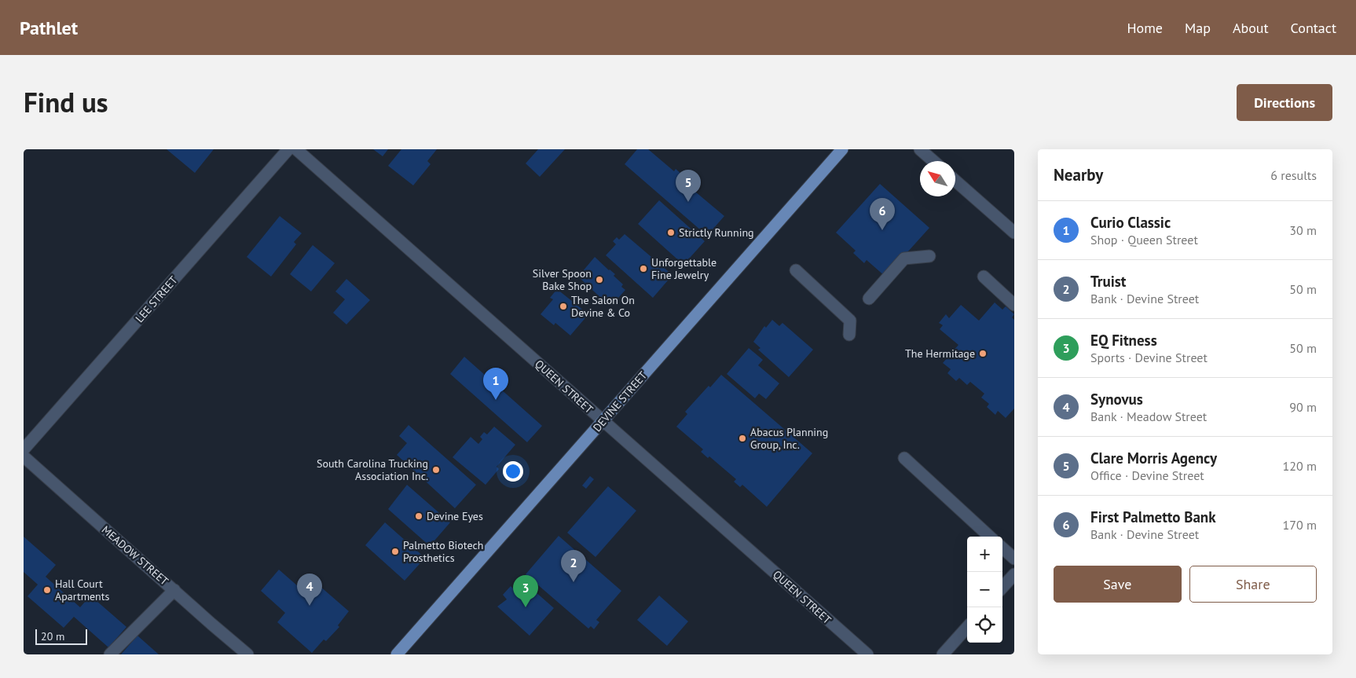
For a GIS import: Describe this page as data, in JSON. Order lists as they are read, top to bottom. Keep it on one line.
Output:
{"streets":{"main road":["DEVINE STREET"],"street":["LEE STREET","QUEEN STREET","MEADOW STREET"]},"crossings":[["QUEEN STREET","DEVINE STREET"]],"places":["Strictly Running","Unforgettable Fine Jewelry","Silver Spoon Bake Shop","The Salon On Devine & Co","The Hermitage","Abacus Planning Group, Inc.","South Carolina Trucking Association Inc.","Devine Eyes","Palmetto Biotech Prosthetics","Hall Court Apartments"],"scale_bar":"20 m","north":"top left","page":{"header":"Pathlet","nav":["Home","Map","About","Contact"],"title":"Find us","buttons":["Directions",["Save","Share"]],"heading":["Nearby","6 results"],"pins":["5","6","1","2","4","3"],"list":[{"mark":"1","name":"Curio Classic","note":"Shop · Queen Street","value":"30 m"},{"mark":"2","name":"Truist","note":"Bank · Devine Street","value":"50 m"},{"mark":"3","name":"EQ Fitness","note":"Sports · Devine Street","value":"50 m"},{"mark":"4","name":"Synovus","note":"Bank · Meadow Street","value":"90 m"},{"mark":"5","name":"Clare Morris Agency","note":"Office · Devine Street","value":"120 m"},{"mark":"6","name":"First Palmetto Bank","note":"Bank · Devine Street","value":"170 m"}],"map_buttons":["+","−"],"scale":"20 m"}}
